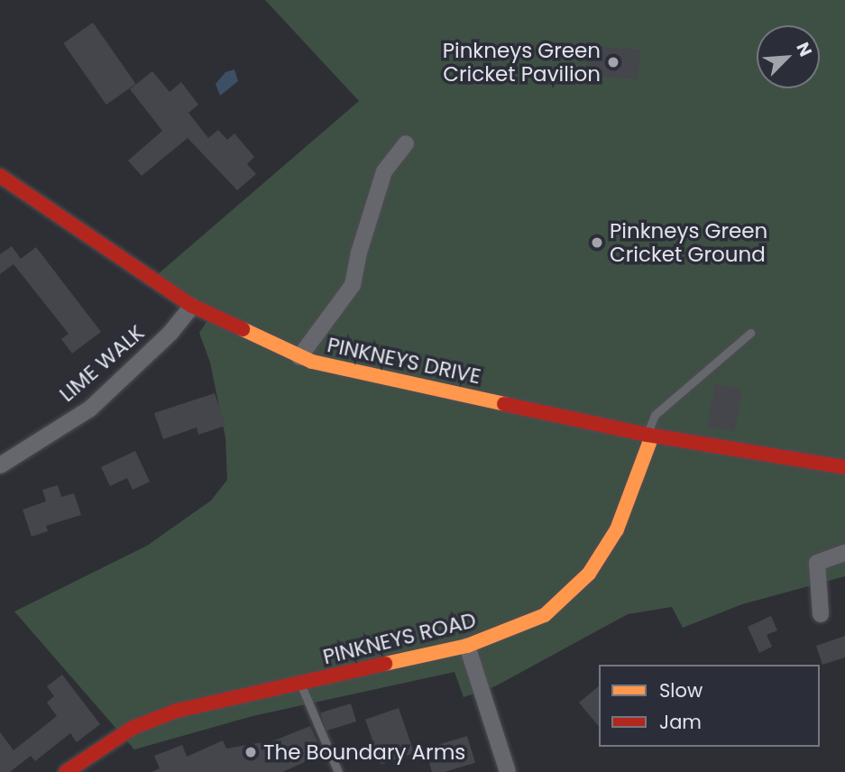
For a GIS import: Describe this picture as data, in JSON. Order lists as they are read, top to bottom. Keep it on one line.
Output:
{"streets":{"street":["PINKNEYS DRIVE","LIME WALK","PINKNEYS ROAD"]},"crossings":[["PINKNEYS DRIVE","LIME WALK"],["PINKNEYS DRIVE","PINKNEYS ROAD"]],"places":["Pinkneys Green Cricket Pavilion","Pinkneys Green Cricket Ground","The Boundary Arms"],"legend":["Slow","Jam"],"north":"top right"}
